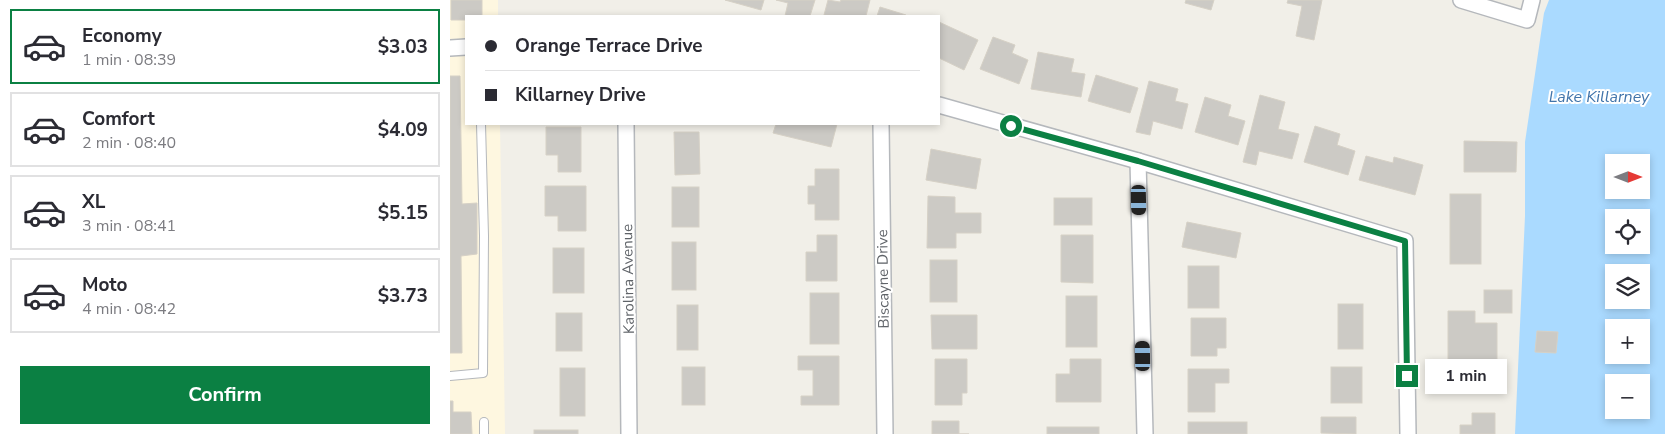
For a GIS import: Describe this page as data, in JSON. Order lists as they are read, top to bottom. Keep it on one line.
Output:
{"streets":{"street":["Karolina Avenue","Biscayne Drive"]},"water":["Lake Killarney"],"north":"right","page":{"list":[{"name":"Economy","note":"1 min · 08:39","value":"$3.03"},{"name":"Comfort","note":"2 min · 08:40","value":"$4.09"},{"name":"XL","note":"3 min · 08:41","value":"$5.15"},{"name":"Moto","note":"4 min · 08:42","value":"$3.73"}],"banner":["Orange Terrace Drive","Killarney Drive"],"map_buttons":["+","−"],"buttons":"Confirm","bubble":"1 min"}}
